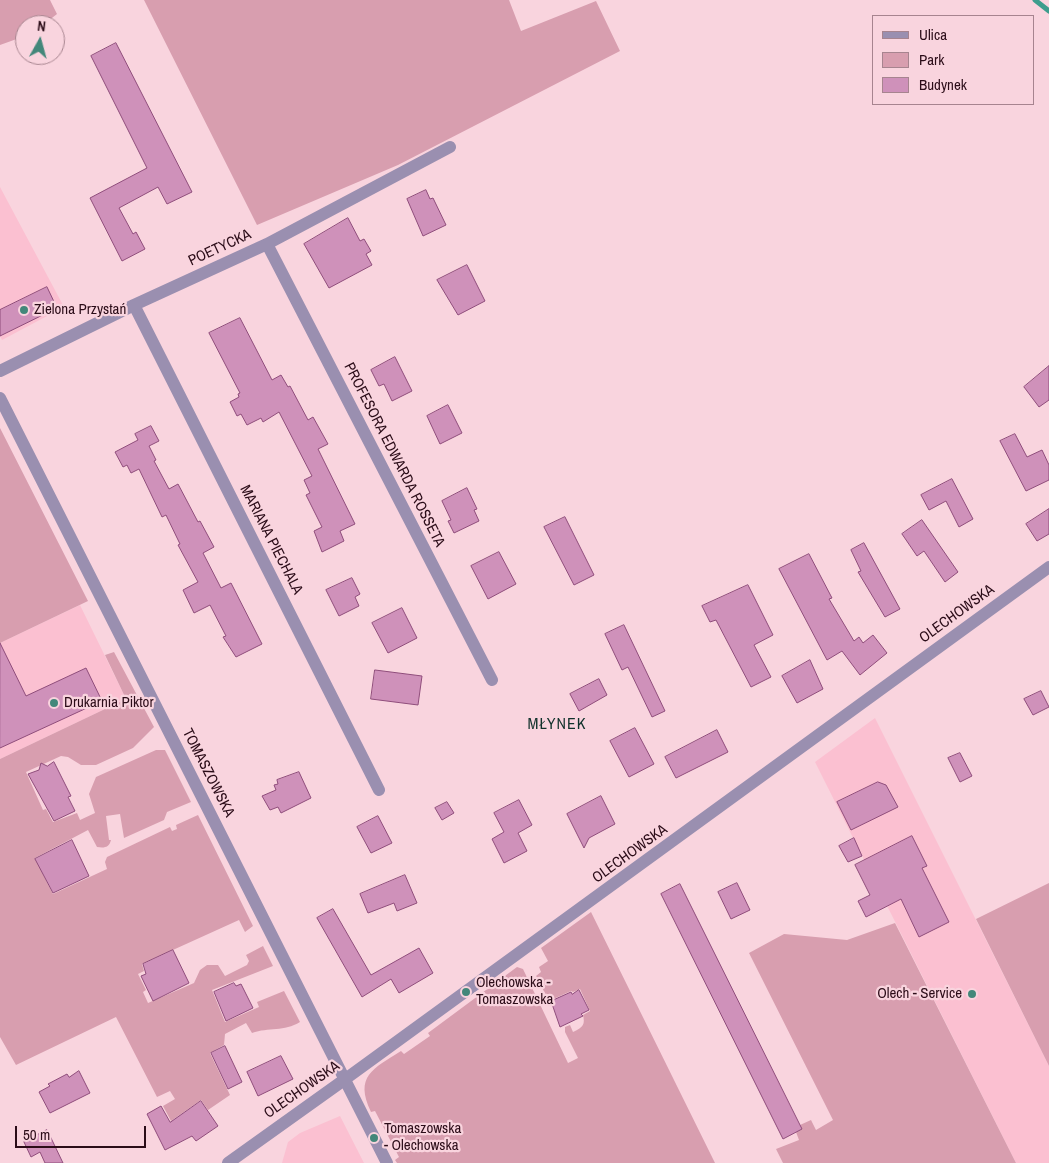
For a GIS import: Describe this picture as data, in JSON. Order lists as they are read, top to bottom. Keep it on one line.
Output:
{"streets":{"street":["POETYCKA","PROFESORA EDWARDA ROSSETA","MARIANA PIECHALA","OLECHOWSKA","TOMASZOWSKA"]},"crossings":[["POETYCKA","PROFESORA EDWARDA ROSSETA"],["POETYCKA","MARIANA PIECHALA"],["OLECHOWSKA","TOMASZOWSKA"]],"districts":["MŁYNEK"],"places":["Zielona Przystań","Drukarnia Piktor","Olechowska - Tomaszowska","Olech - Service","Tomaszowska - Olechowska"],"legend":["Ulica","Park","Budynek"],"scale_bar":"50 m","north":"top"}
